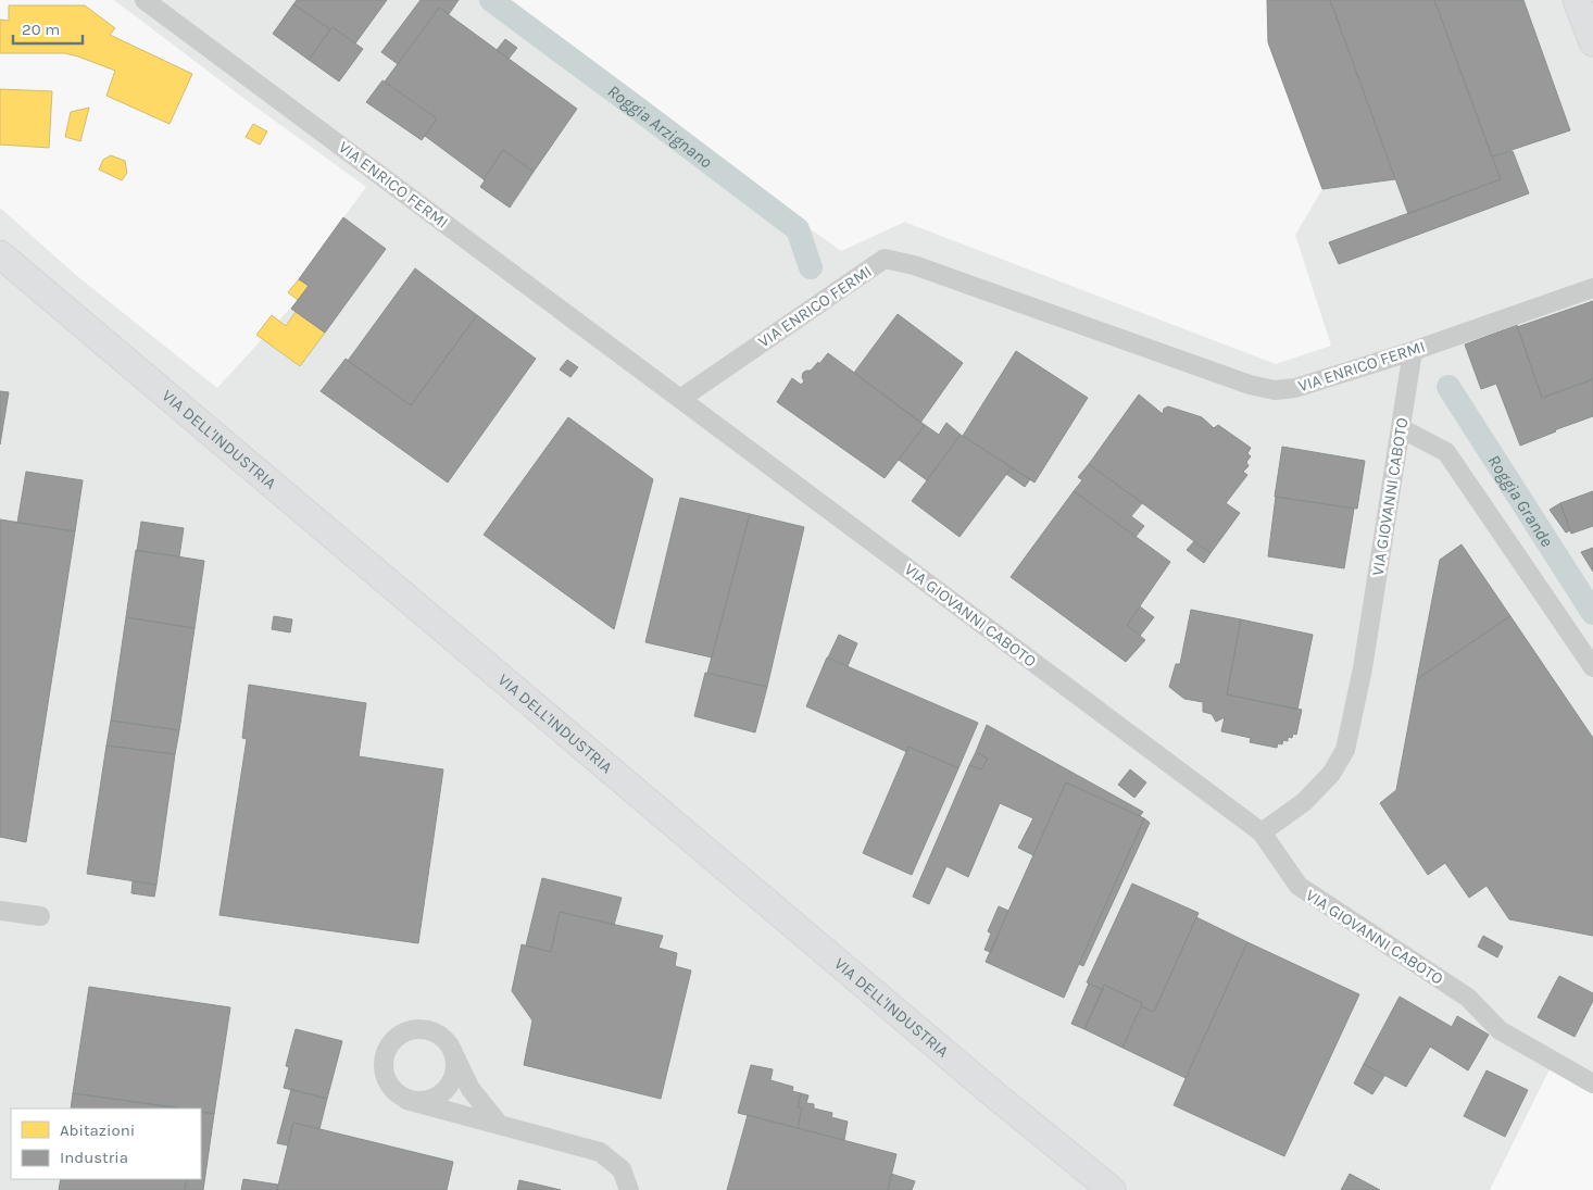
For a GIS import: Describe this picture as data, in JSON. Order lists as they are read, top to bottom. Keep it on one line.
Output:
{"streets":{"main road":["VIA DELL'INDUSTRIA"],"street":["VIA ENRICO FERMI","VIA GIOVANNI CABOTO"]},"crossings":[["VIA ENRICO FERMI","VIA GIOVANNI CABOTO"]],"water":["Roggia Arzignano","Roggia Grande"],"legend":["Abitazioni","Industria"],"scale_bar":"20 m"}
